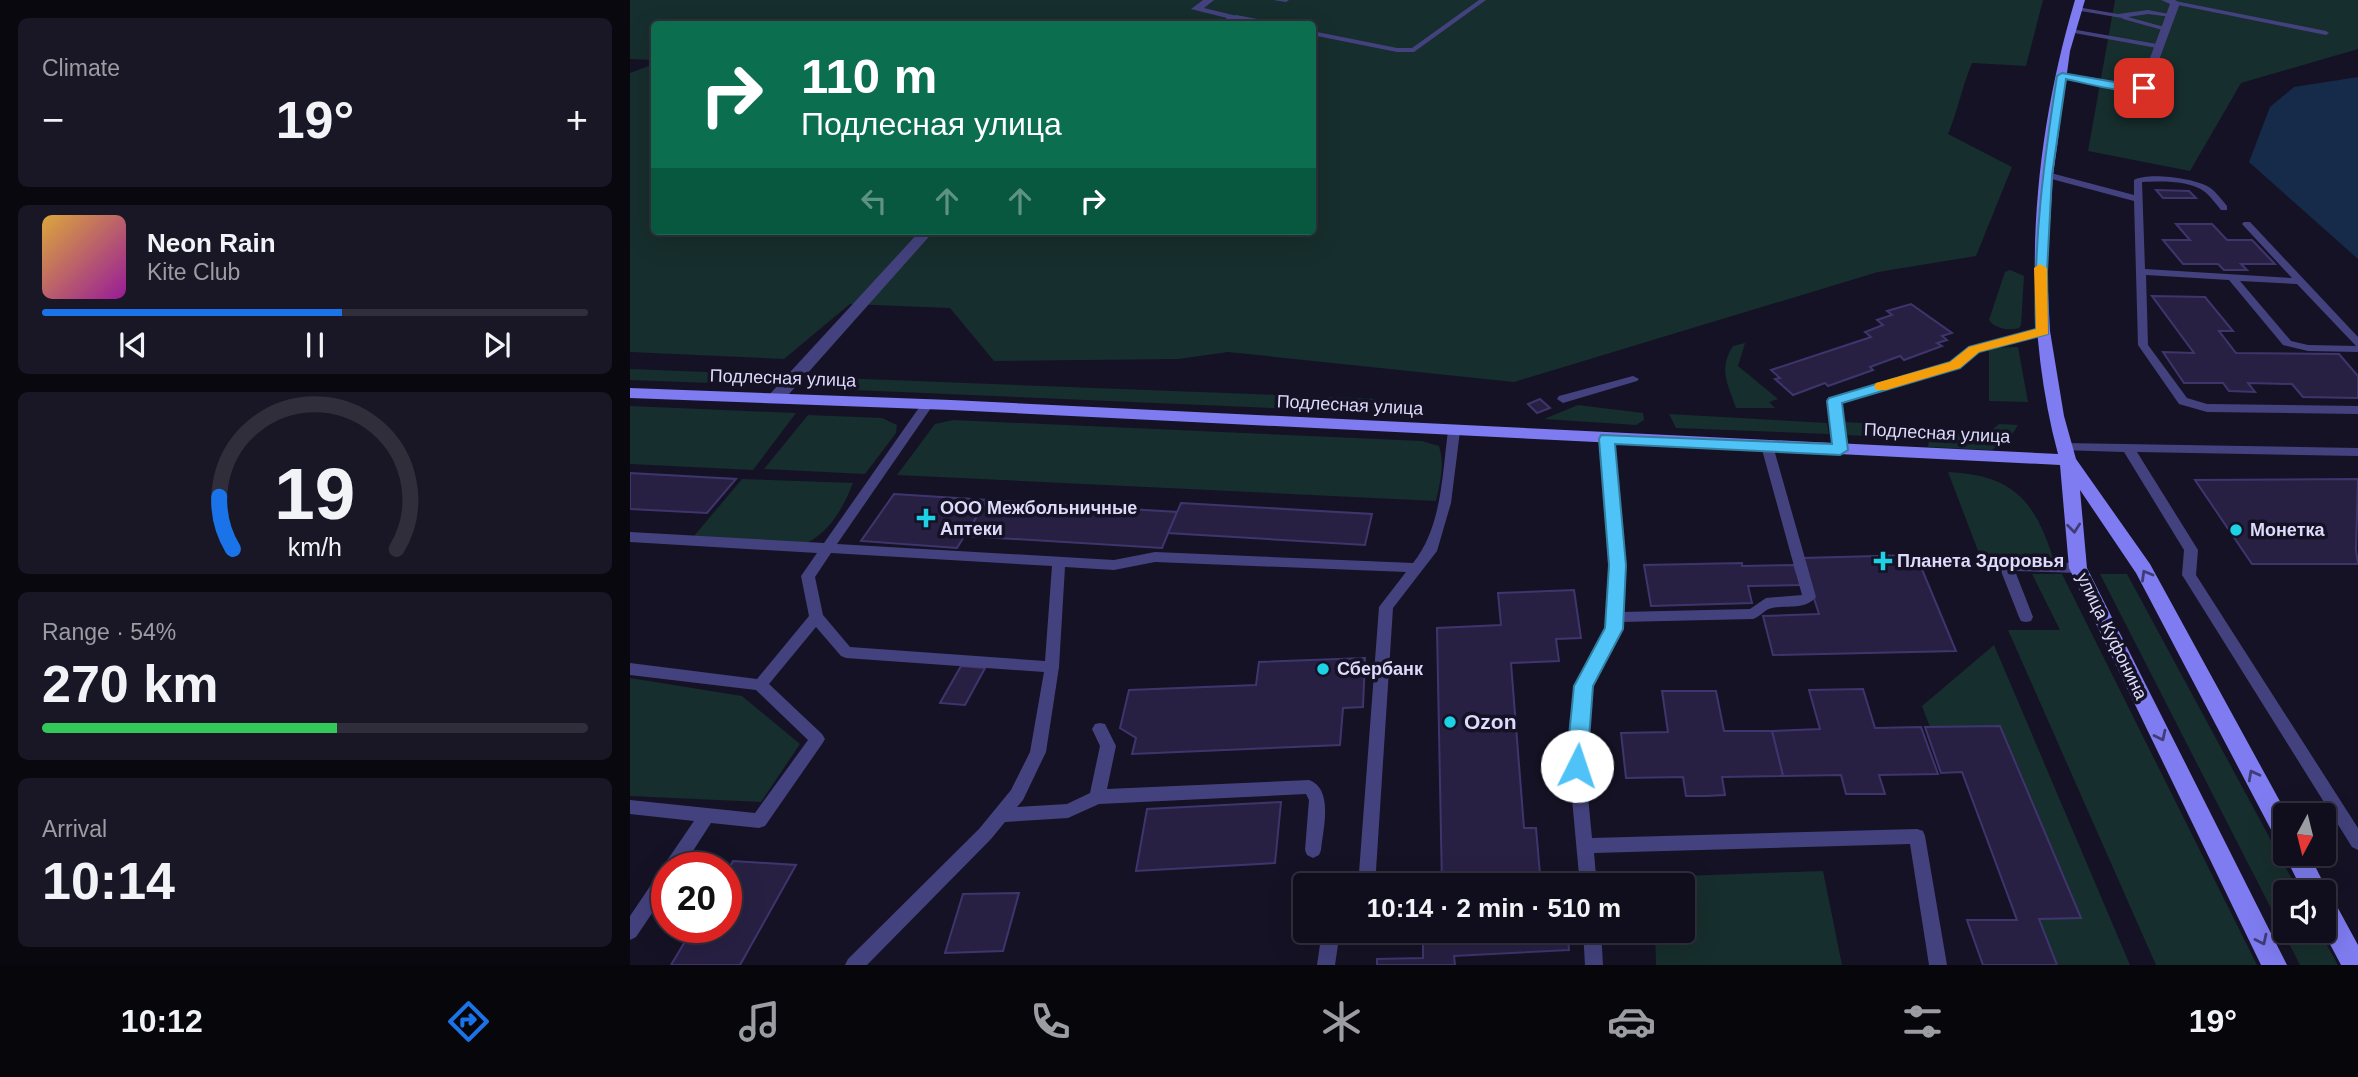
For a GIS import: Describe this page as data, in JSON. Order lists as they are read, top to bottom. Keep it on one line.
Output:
{"streets":{"main road":["Подлесная улица","улица Куфонина"]},"crossings":[["Подлесная улица","улица Куфонина"]],"places":{"health":["ООО Межбольничные Аптеки","Планета Здоровья"],"other":["Монетка","Сбербанк","Ozon"]},"north":"bottom","page":{"tile":["Climate",["Range · 54%","270 km"],["Arrival","10:14"]],"turn":["110 m","Подлесная улица"],"heat":["−","19°","+"],"song":["Neon Rain","Kite Club"],"limit":"20","trip":"10:14 · 2 min · 510 m","tabs":["10:12","19°"],"gauge":["19","km/h"]}}
